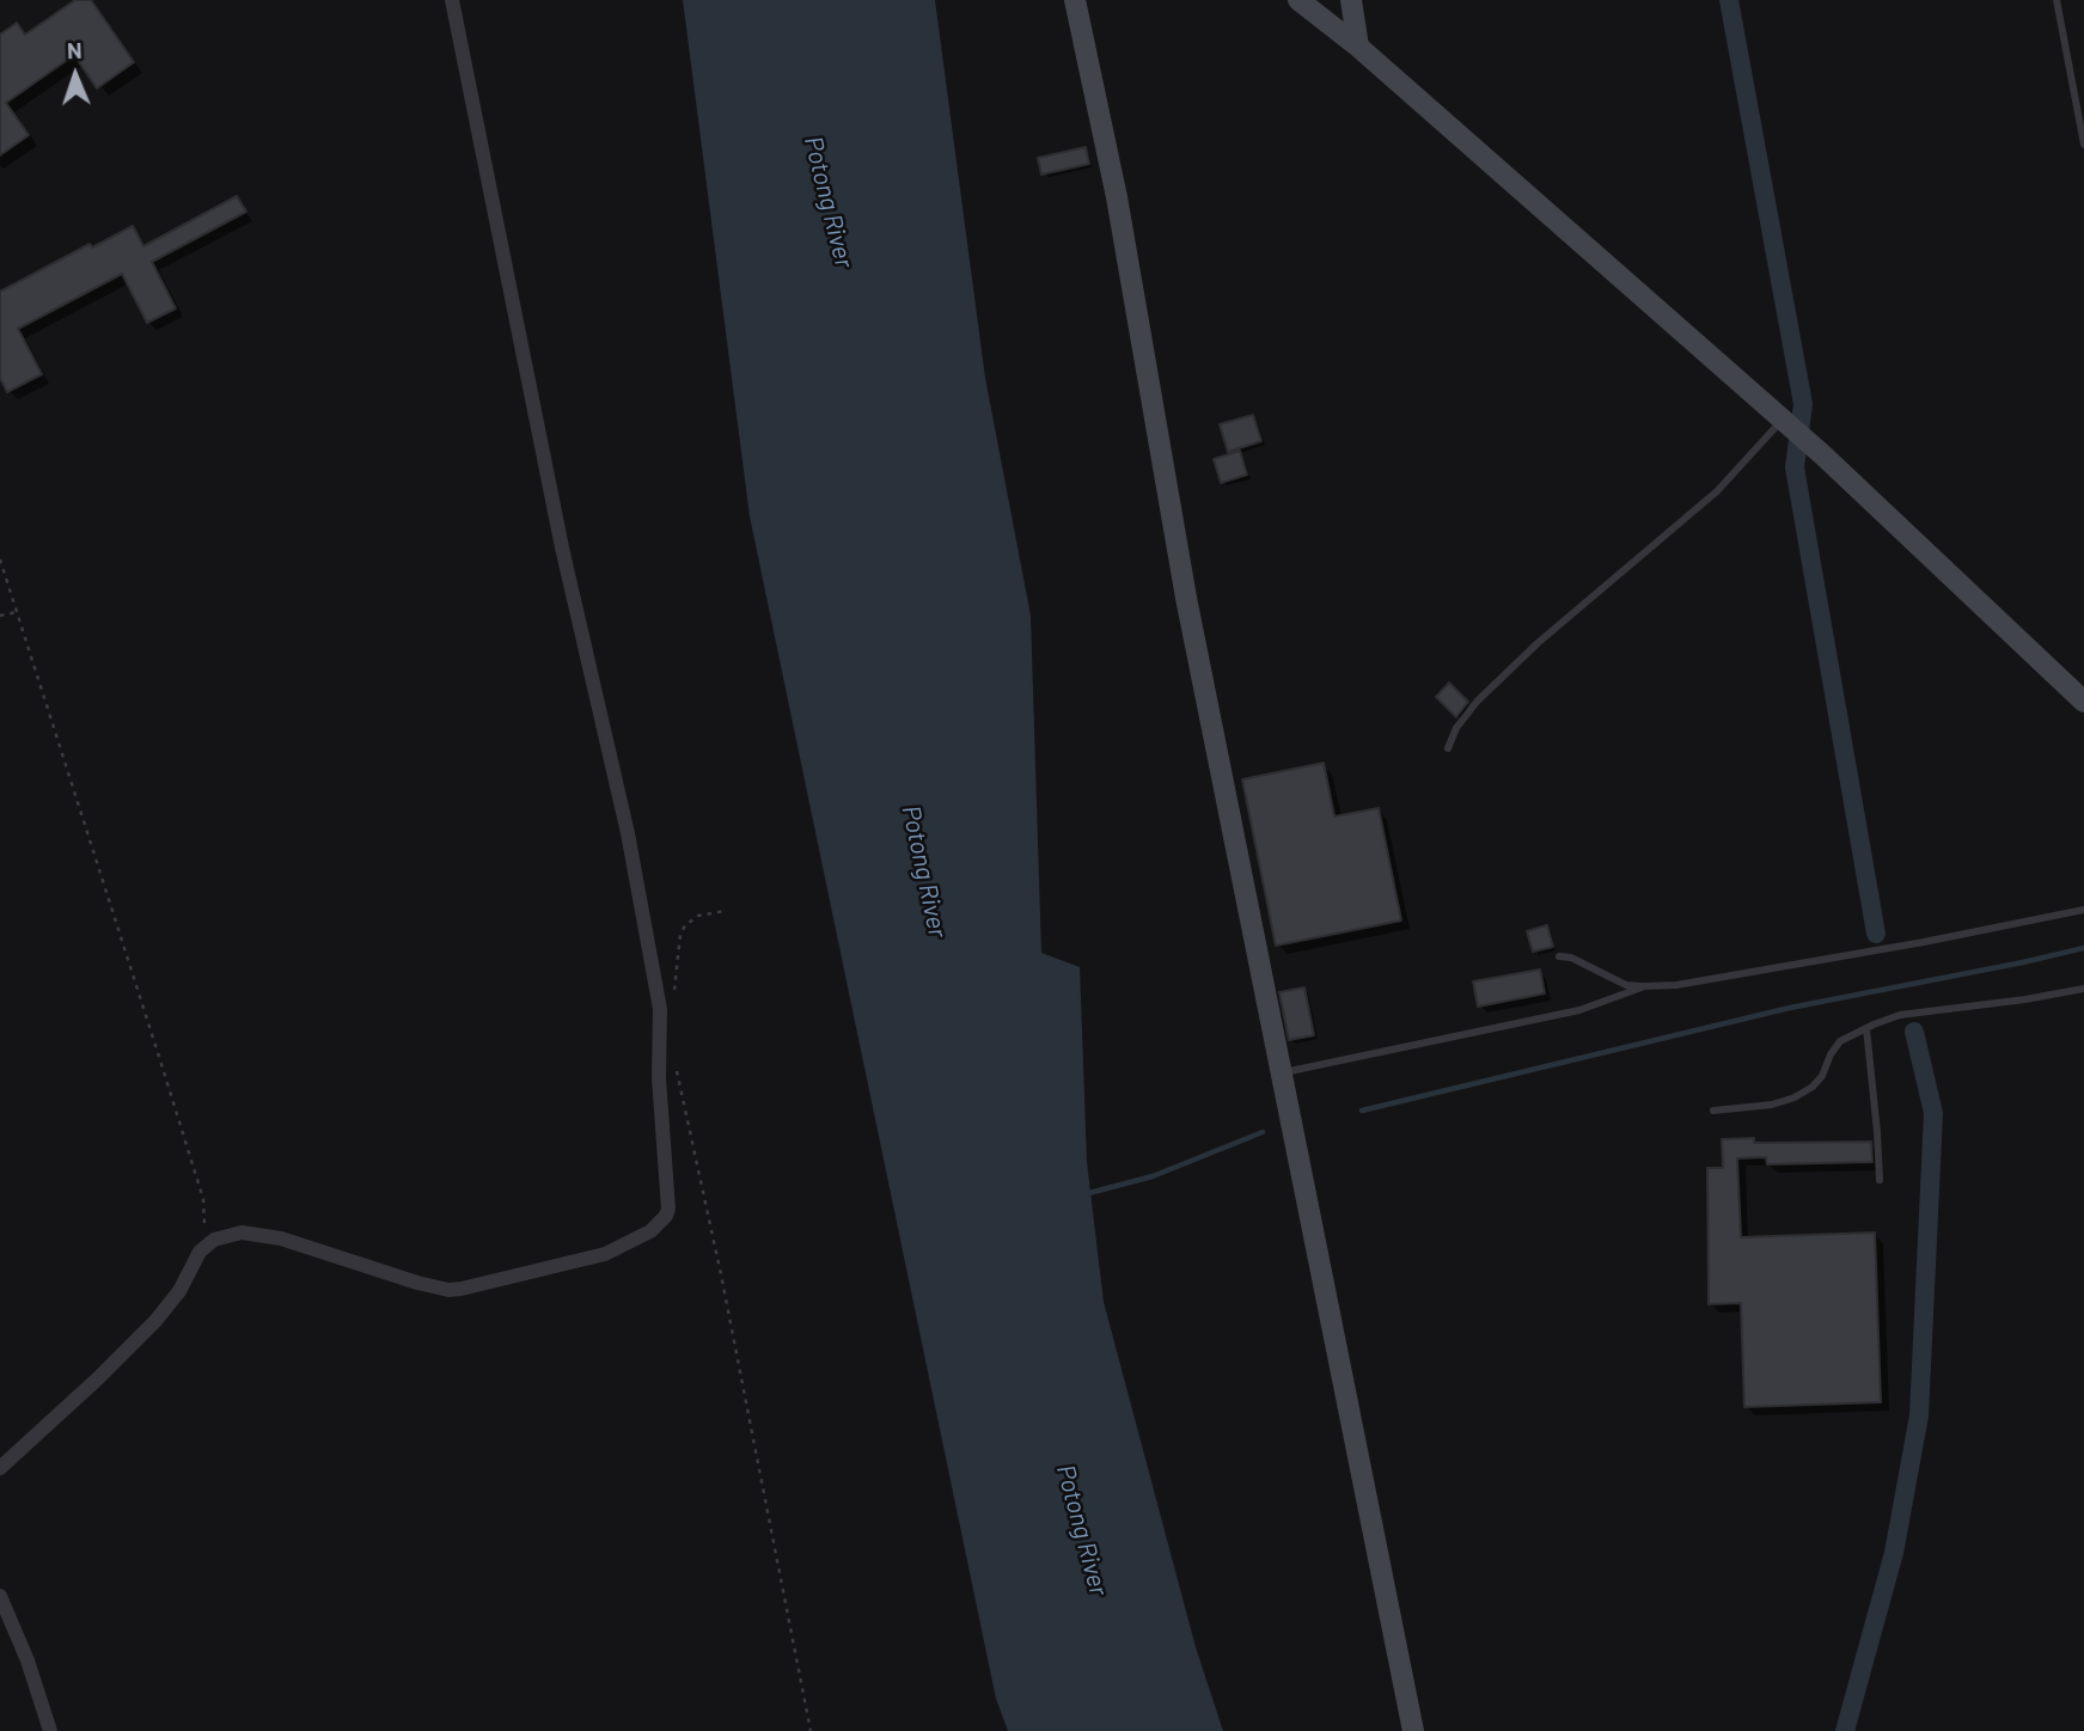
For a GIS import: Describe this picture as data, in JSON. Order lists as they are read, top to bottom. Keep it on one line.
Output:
{"water":["Potong River"],"north":"top"}
